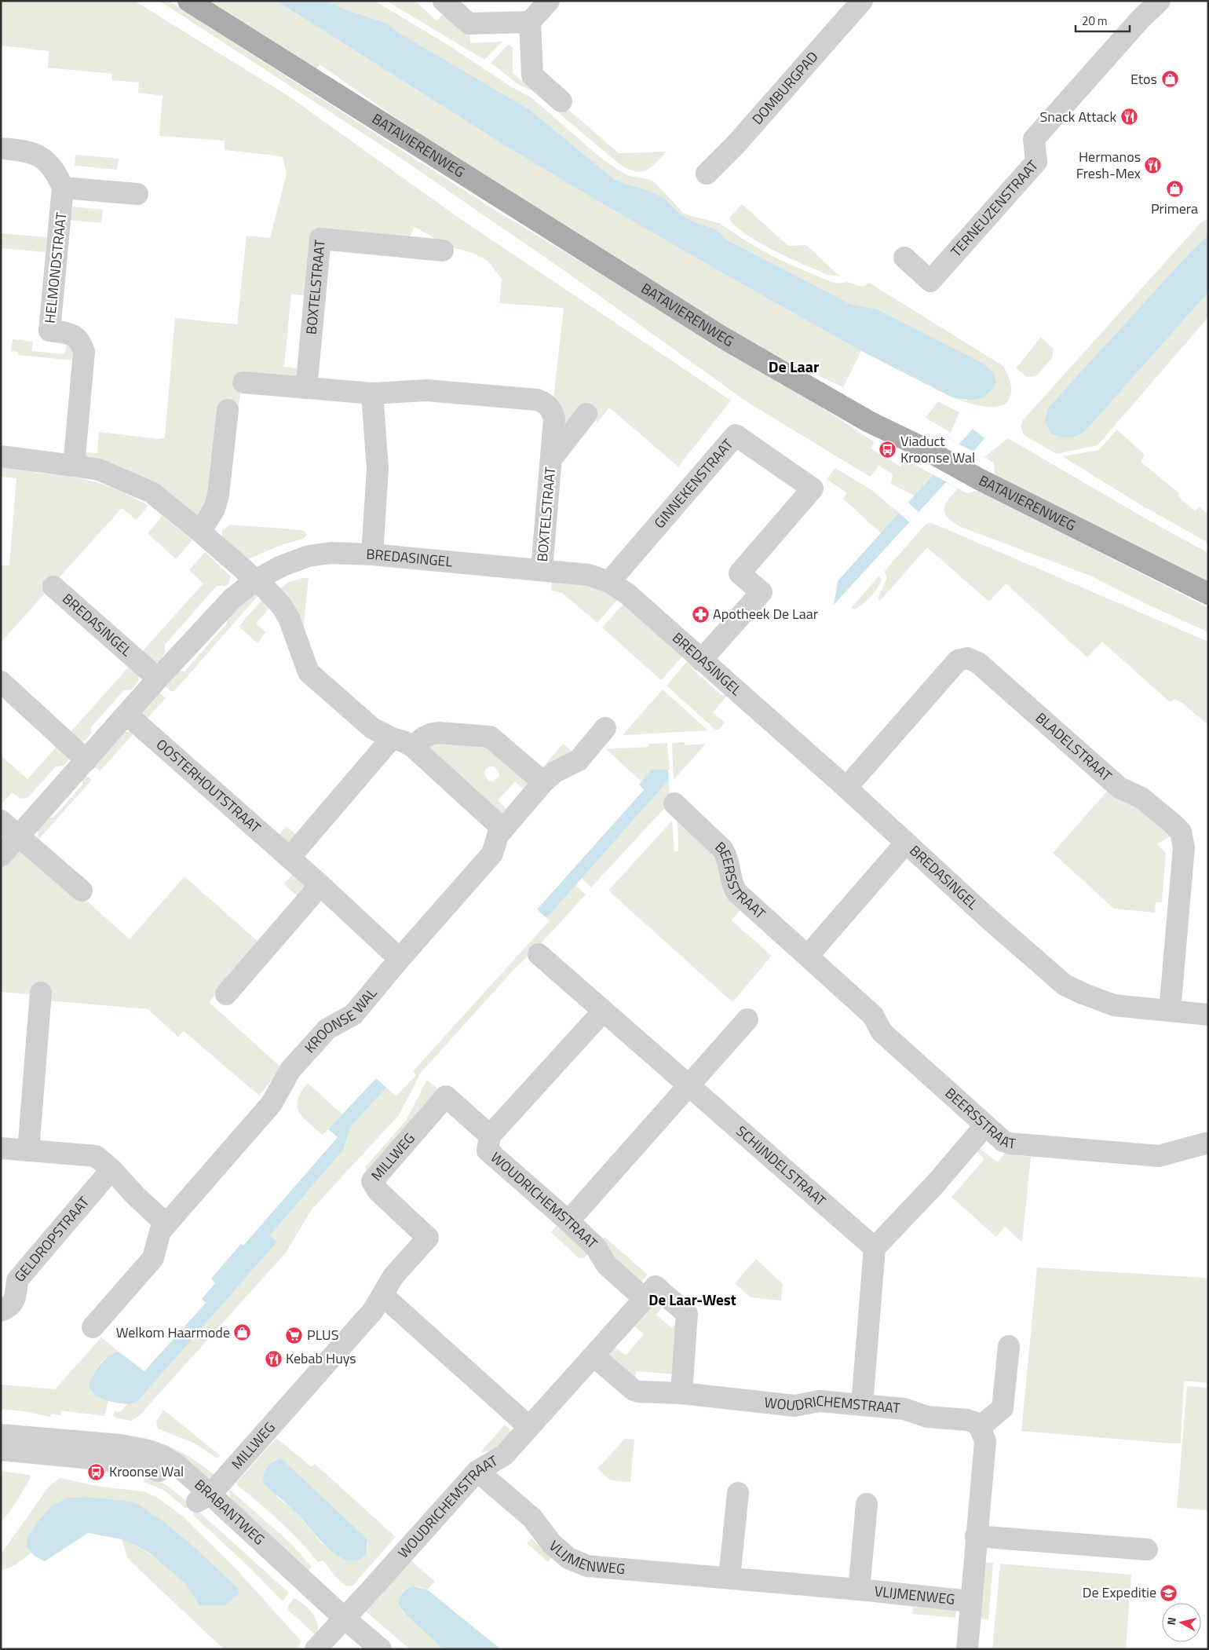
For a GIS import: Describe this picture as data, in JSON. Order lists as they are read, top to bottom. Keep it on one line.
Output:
{"streets":{"main road":["BATAVIERENWEG"],"street":["DOMBURGPAD","TERNEUZENSTRAAT","HELMONDSTRAAT","BOXTELSTRAAT","GINNEKENSTRAAT","BREDASINGEL","BLADELSTRAAT","OOSTERHOUTSTRAAT","BEERSSTRAAT","KROONSE WAL","MILLWEG","SCHIJNDELSTRAAT","WOUDRICHEMSTRAAT","GELDROPSTRAAT","BRABANTWEG","VLIJMENWEG"]},"crossings":[["BOXTELSTRAAT","BREDASINGEL"],["GINNEKENSTRAAT","BREDASINGEL"],["BREDASINGEL","BLADELSTRAAT"],["BREDASINGEL","OOSTERHOUTSTRAAT"],["OOSTERHOUTSTRAAT","KROONSE WAL"],["MILLWEG","WOUDRICHEMSTRAAT"],["MILLWEG","BRABANTWEG"],["SCHIJNDELSTRAAT","WOUDRICHEMSTRAAT"],["WOUDRICHEMSTRAAT","BRABANTWEG"],["WOUDRICHEMSTRAAT","VLIJMENWEG"]],"districts":["De Laar","De Laar-West"],"places":{"shop":["Etos","Primera","Welkom Haarmode"],"restaurant":["Snack Attack","Hermanos Fresh-Mex","Kebab Huys"],"bus stop":["Viaduct Kroonse Wal","Kroonse Wal"],"pharmacy":["Apotheek De Laar"],"supermarket":["PLUS"],"school or university":["De Expeditie"]},"scale_bar":"20 m","north":"left"}
